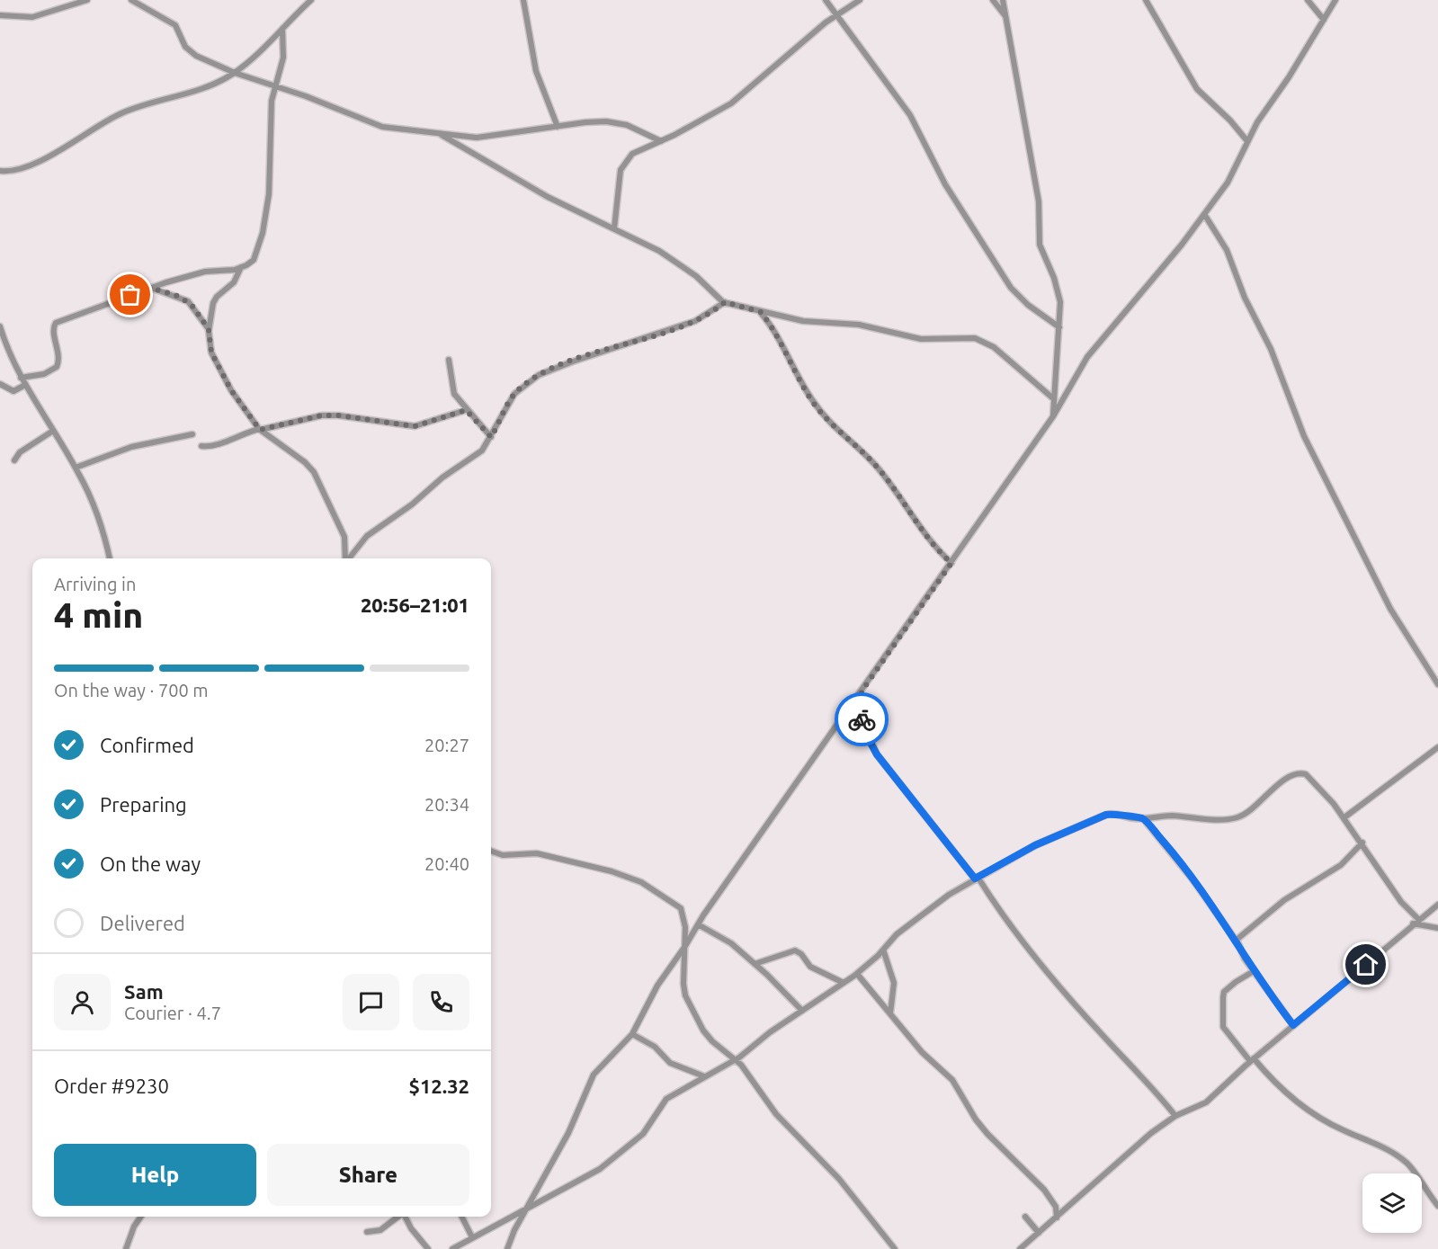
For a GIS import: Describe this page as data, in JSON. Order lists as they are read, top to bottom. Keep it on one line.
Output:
{"page":{"heading":["4 min","Arriving in","20:56–21:01"],"panel":["Sam","Courier · 4.7","Order #9230","$12.32"],"bar":"On the way · 700 m","list":[["Confirmed","20:27"],["Preparing","20:34"],["On the way","20:40"],"Delivered"],"buttons":["Help","Share"]}}
